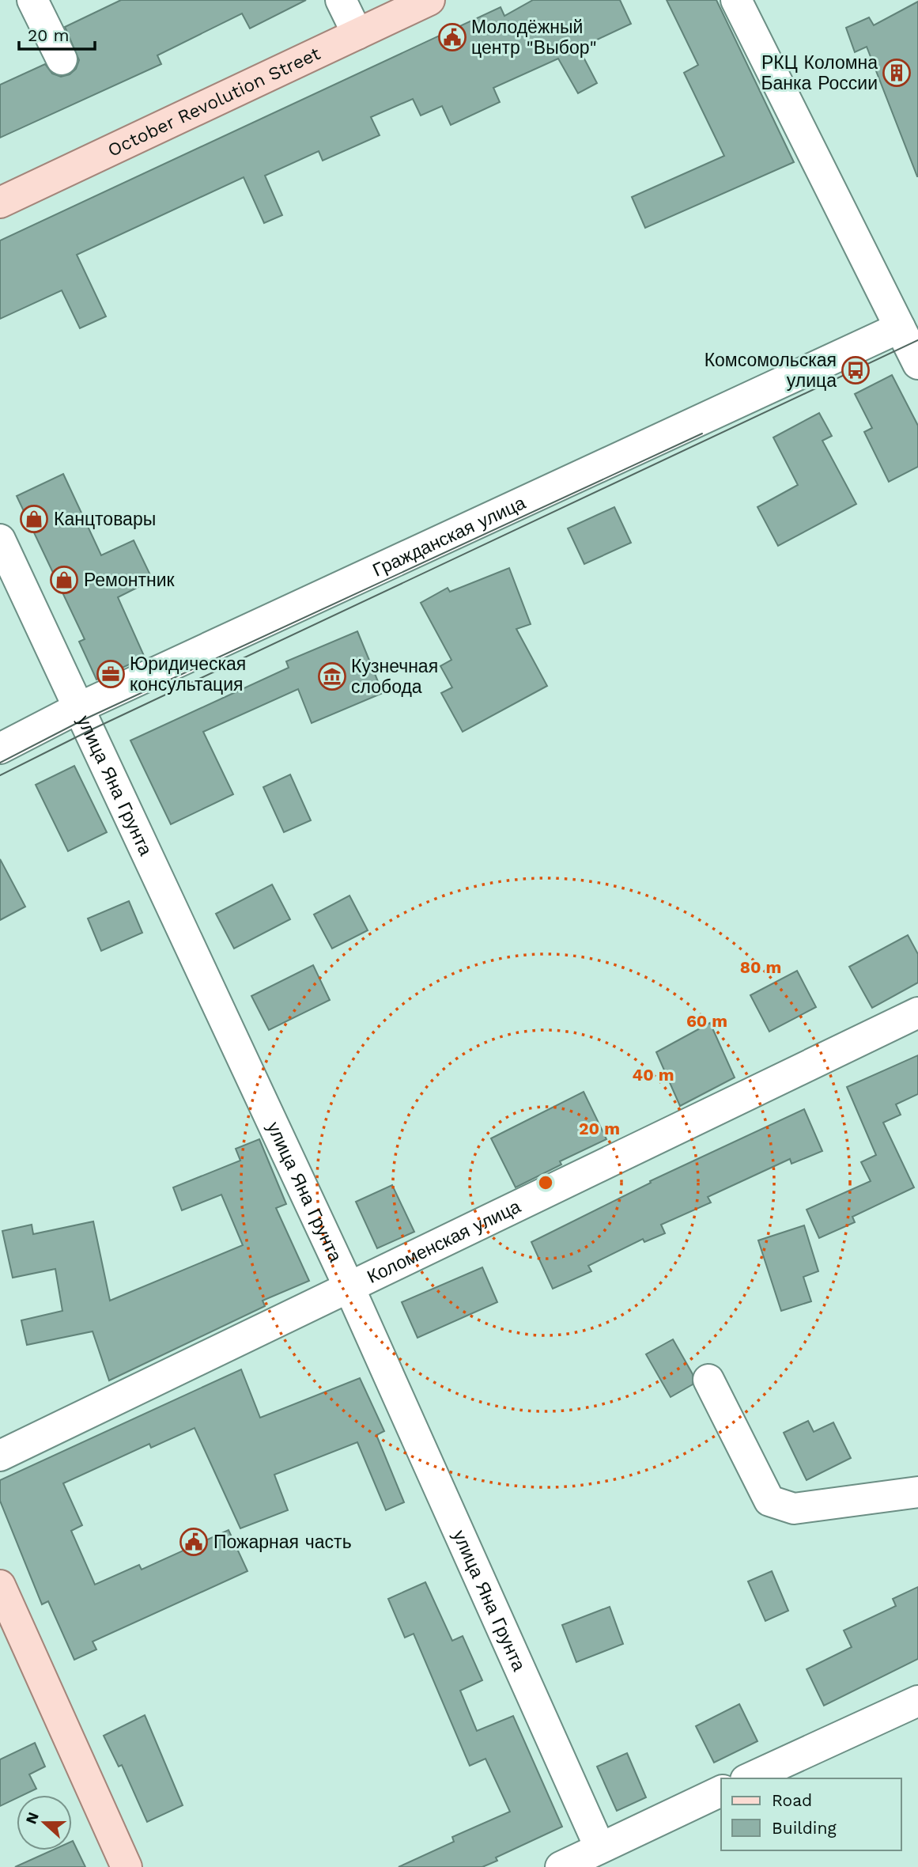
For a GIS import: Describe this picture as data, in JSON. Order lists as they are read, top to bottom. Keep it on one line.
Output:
{"streets":{"main road":["October Revolution Street"],"street":["Гражданская улица","улица Яна Грунта","Коломенская улица"]},"crossings":[["Гражданская улица","улица Яна Грунта"],["улица Яна Грунта","Коломенская улица"]],"places":{"public building":["Молодёжный центр \"Выбор\"","Пожарная часть"],"building":["РКЦ Коломна Банка России"],"bus stop":["Комсомольская улица"],"shop":["Канцтовары","Ремонтник"],"office":["Юридическая консультация"],"museum":["Кузнечная слобода"]},"legend":["Road","Building"],"scale_bar":"20 m","north":"left","rings":["80 m","60 m","40 m","20 m"]}
